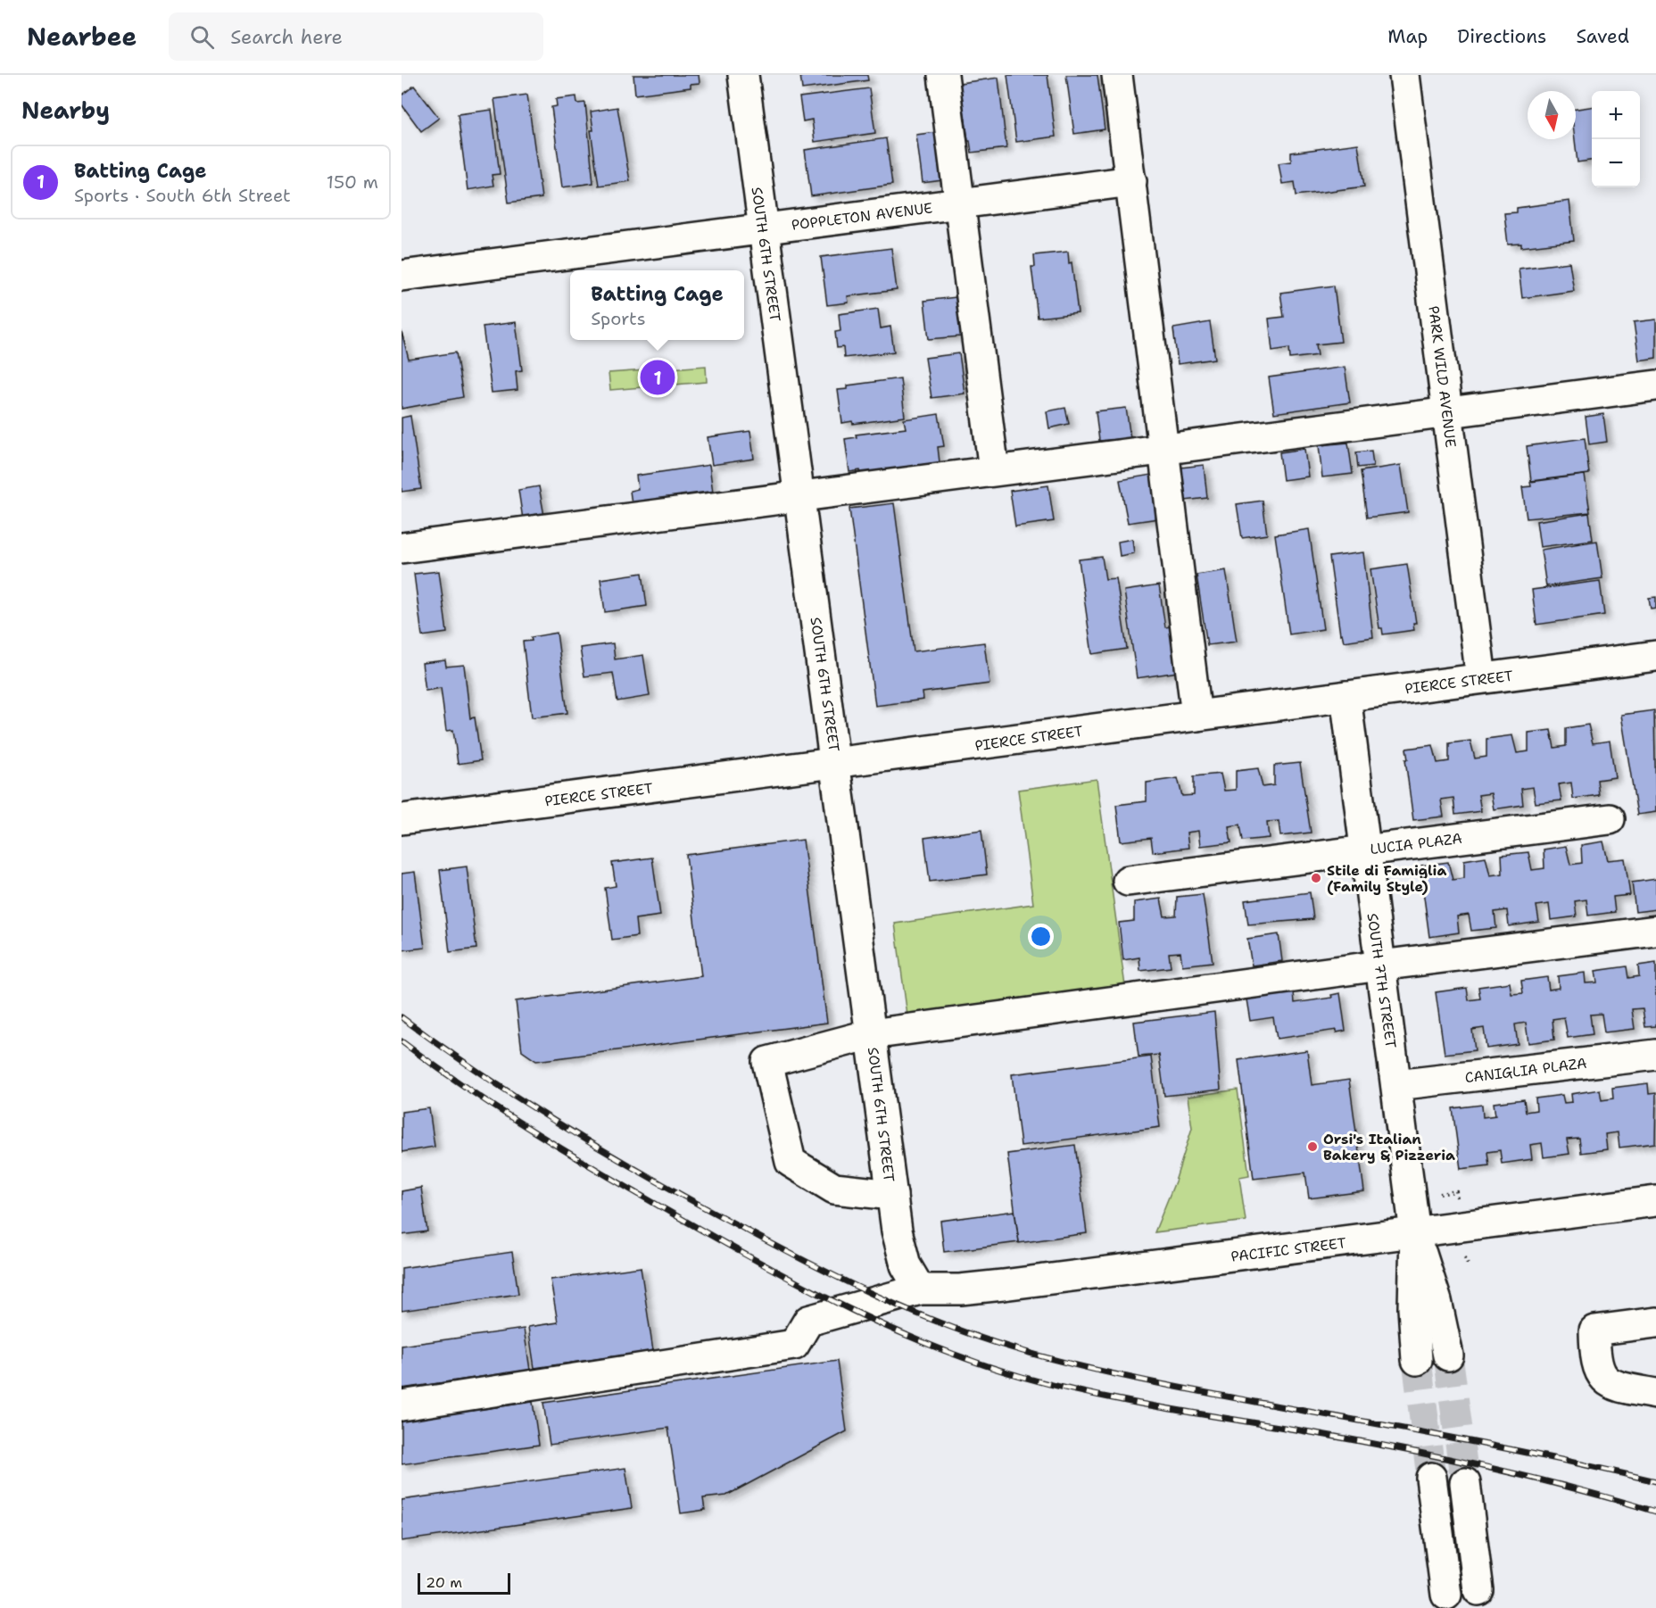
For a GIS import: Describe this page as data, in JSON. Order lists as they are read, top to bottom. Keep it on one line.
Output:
{"streets":{"street":["POPPLETON AVENUE","SOUTH 6TH STREET","PARK WILD AVENUE","PIERCE STREET","LUCIA PLAZA","SOUTH 7TH STREET","CANIGLIA PLAZA","PACIFIC STREET"]},"crossings":[["POPPLETON AVENUE","SOUTH 6TH STREET"],["SOUTH 6TH STREET","PIERCE STREET"],["SOUTH 6TH STREET","PACIFIC STREET"],["PARK WILD AVENUE","PIERCE STREET"],["PIERCE STREET","SOUTH 7TH STREET"],["LUCIA PLAZA","SOUTH 7TH STREET"],["SOUTH 7TH STREET","CANIGLIA PLAZA"],["SOUTH 7TH STREET","PACIFIC STREET"]],"places":["Stile di Famiglia (Family Style)","Orsi's Italian Bakery & Pizzeria"],"scale_bar":"20 m","north":"bottom","page":{"header":"Nearbee","search":"Search here","nav":["Map","Directions","Saved"],"heading":"Nearby","map_buttons":["+","−"],"list":[{"mark":"1","name":"Batting Cage","note":"Sports · South 6th Street","value":"150 m"}],"popup":["Batting Cage","Sports"],"pins":"1","scale":"20 m"}}
